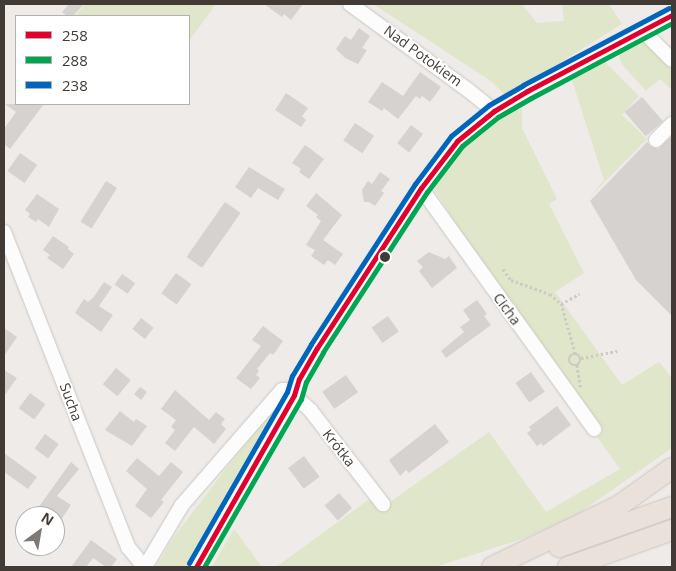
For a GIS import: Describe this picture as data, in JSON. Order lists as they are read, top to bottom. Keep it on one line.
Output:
{"streets":{"street":["Nad Potokiem","Cicha","Sucha","Krótka"]},"crossings":[["Sucha","Krótka"]],"lines":["transit line 238","transit line 258","transit line 288"],"legend":["258","288","238"],"north":"top right"}
